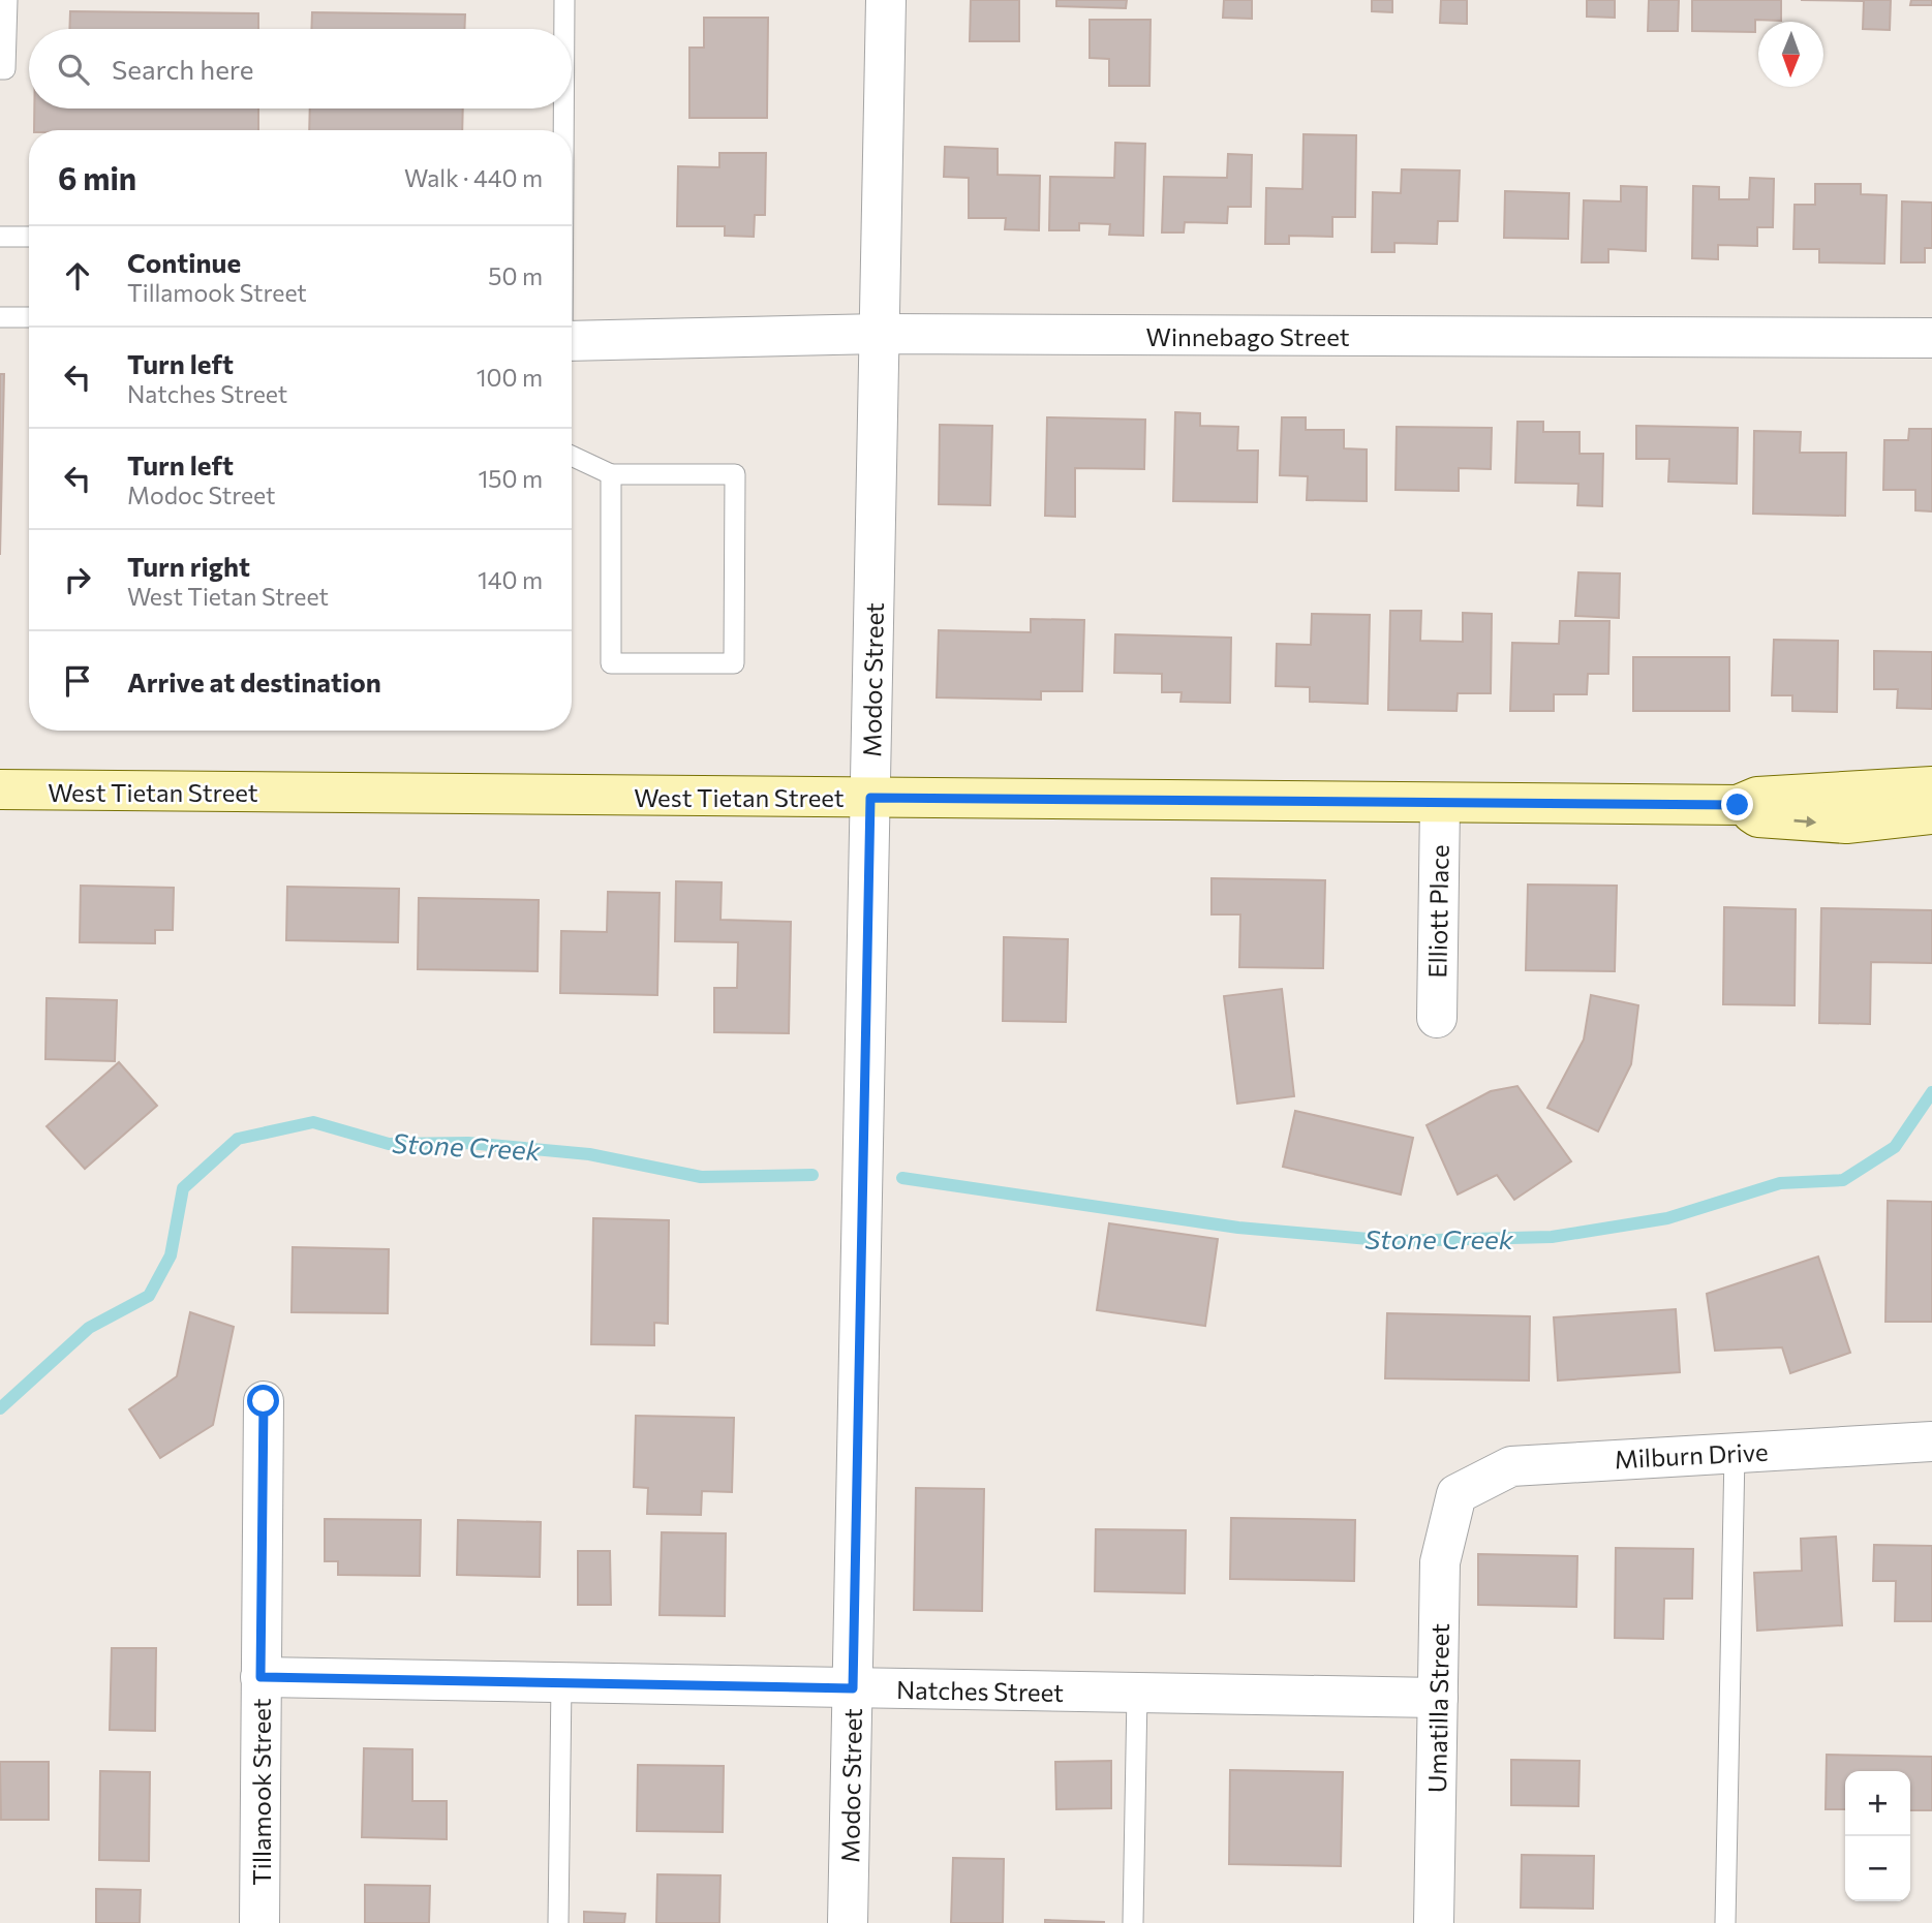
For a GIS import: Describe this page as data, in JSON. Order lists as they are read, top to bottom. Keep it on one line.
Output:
{"streets":{"main road":["West Tietan Street"],"street":["Winnebago Street","Modoc Street","Elliott Place","Milburn Drive","Natches Street","Umatilla Street","Tillamook Street"]},"crossings":[["Winnebago Street","Modoc Street"],["Modoc Street","West Tietan Street"],["Modoc Street","Natches Street"],["West Tietan Street","Elliott Place"],["Milburn Drive","Umatilla Street"],["Natches Street","Umatilla Street"],["Natches Street","Tillamook Street"]],"water":["Stone Creek"],"north":"bottom","page":{"search":"Search here","heading":["6 min","Walk · 440 m"],"list":[["Continue","Tillamook Street","50 m"],["Turn left","Natches Street","100 m"],["Turn left","Modoc Street","150 m"],["Turn right","West Tietan Street","140 m"],"Arrive at destination"],"map_buttons":["+","−"]}}
